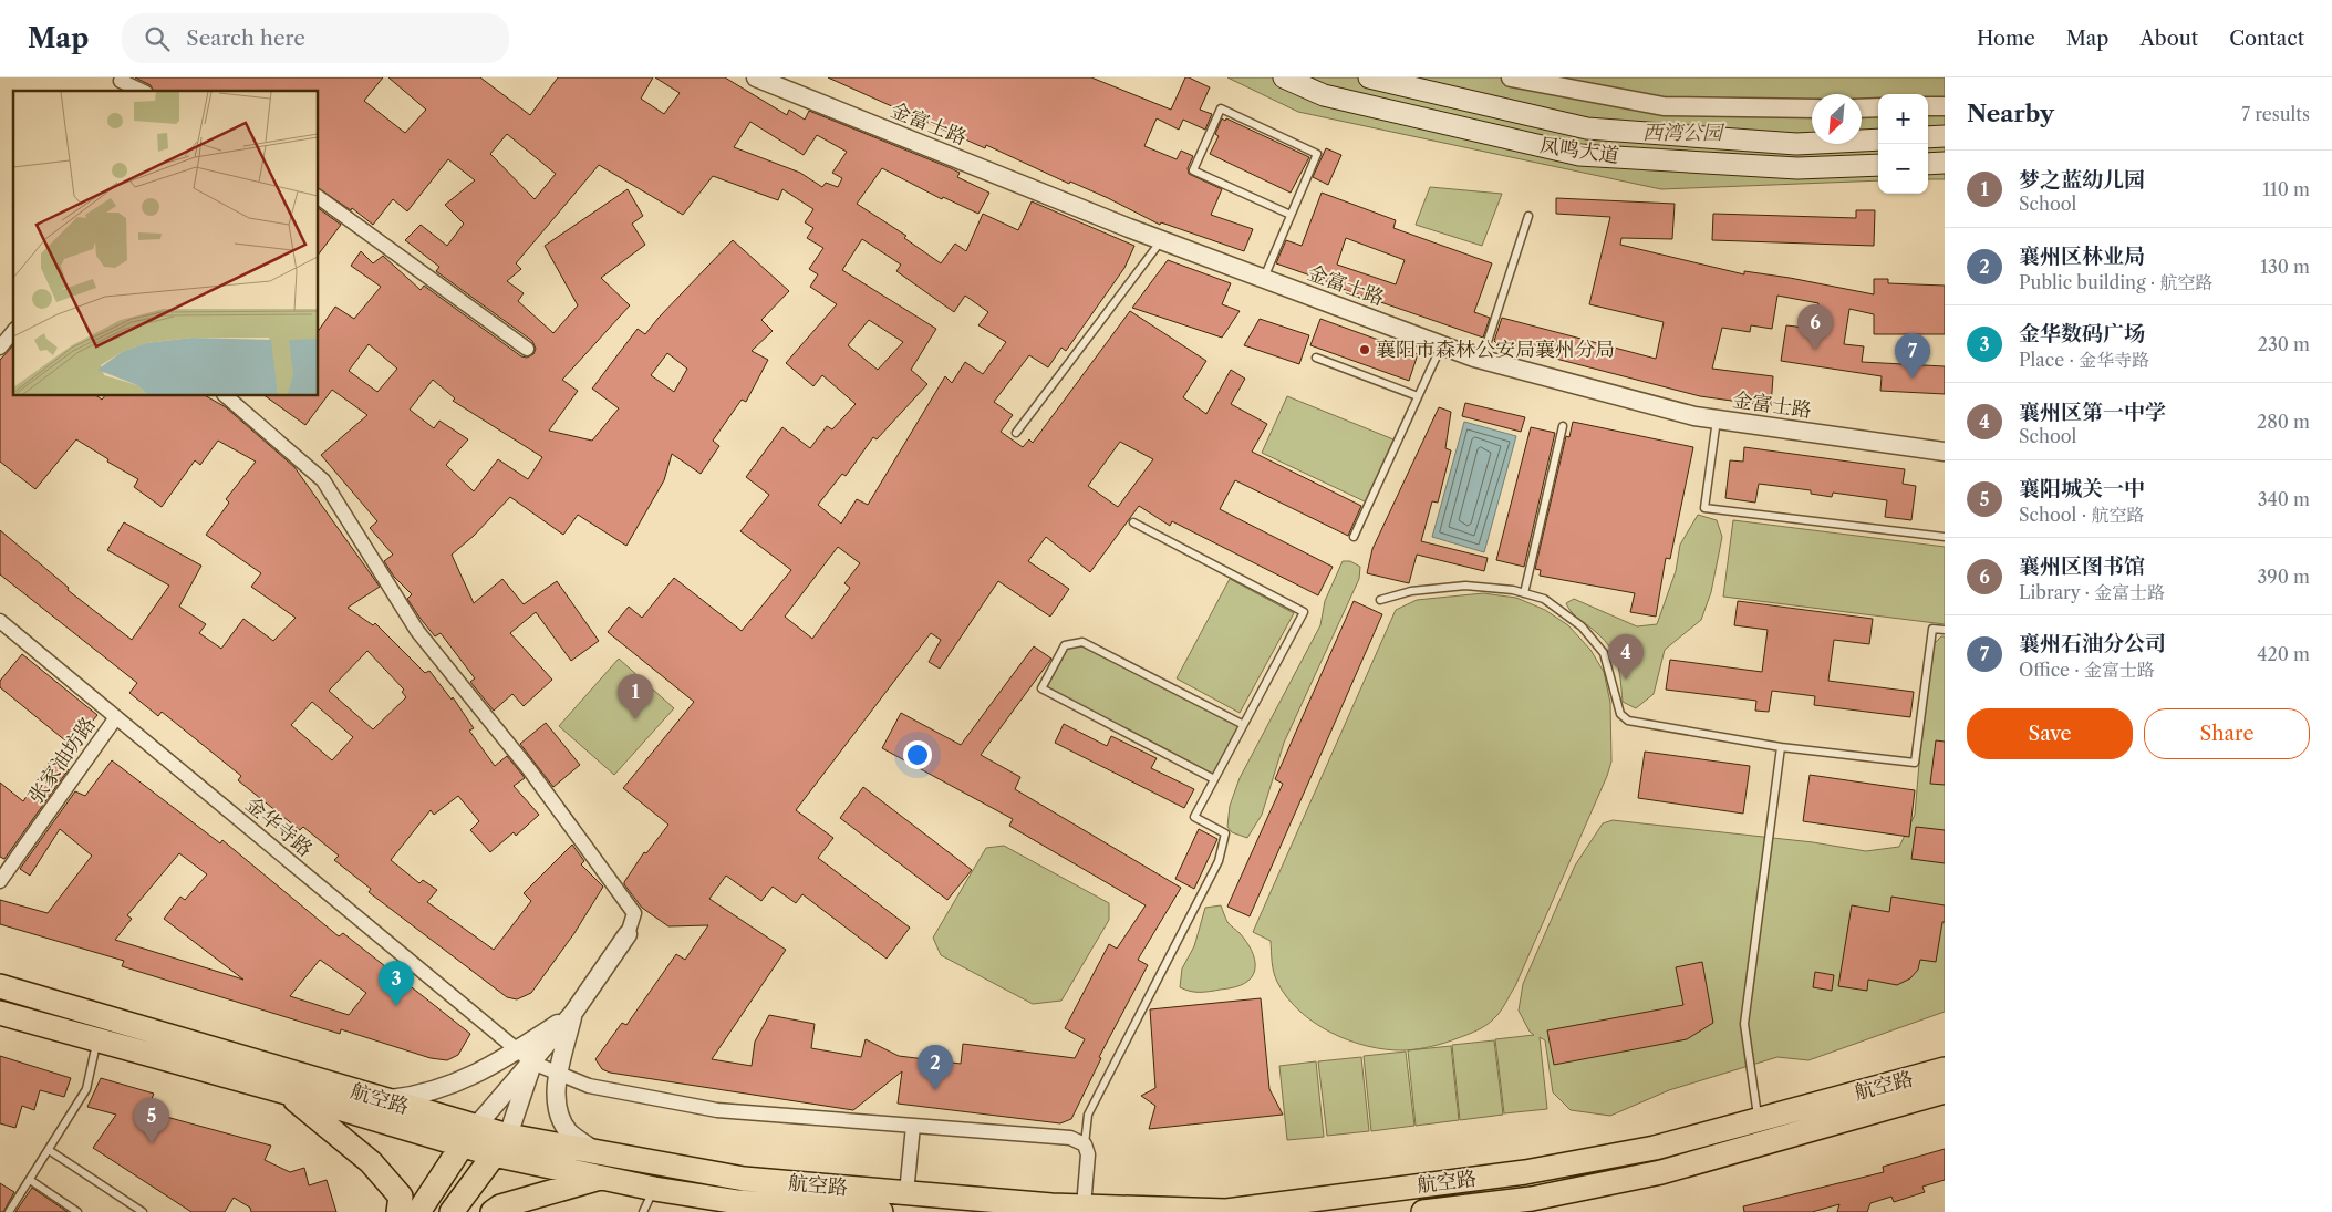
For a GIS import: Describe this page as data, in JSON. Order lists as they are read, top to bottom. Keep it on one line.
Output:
{"streets":{"main road":["凤鸣大道","航空路"],"street":["金富士路","张家油坊路","金华寺路"]},"crossings":[["张家油坊路","金华寺路"]],"parks":["西湾公园"],"places":["襄阳市森林公安局襄州分局"],"north":"bottom left","page":{"header":"Map","search":"Search here","nav":["Home","Map","About","Contact"],"heading":["Nearby","7 results"],"map_buttons":["+","−"],"list":[{"mark":"1","name":"梦之蓝幼儿园","note":"School","value":"110 m"},{"mark":"2","name":"襄州区林业局","note":"Public building · 航空路","value":"130 m"},{"mark":"3","name":"金华数码广场","note":"Place · 金华寺路","value":"230 m"},{"mark":"4","name":"襄州区第一中学","note":"School","value":"280 m"},{"mark":"5","name":"襄阳城关一中","note":"School · 航空路","value":"340 m"},{"mark":"6","name":"襄州区图书馆","note":"Library · 金富士路","value":"390 m"},{"mark":"7","name":"襄州石油分公司","note":"Office · 金富士路","value":"420 m"}],"pins":["6","7","4","1","3","2","5"],"buttons":["Save","Share"]}}
